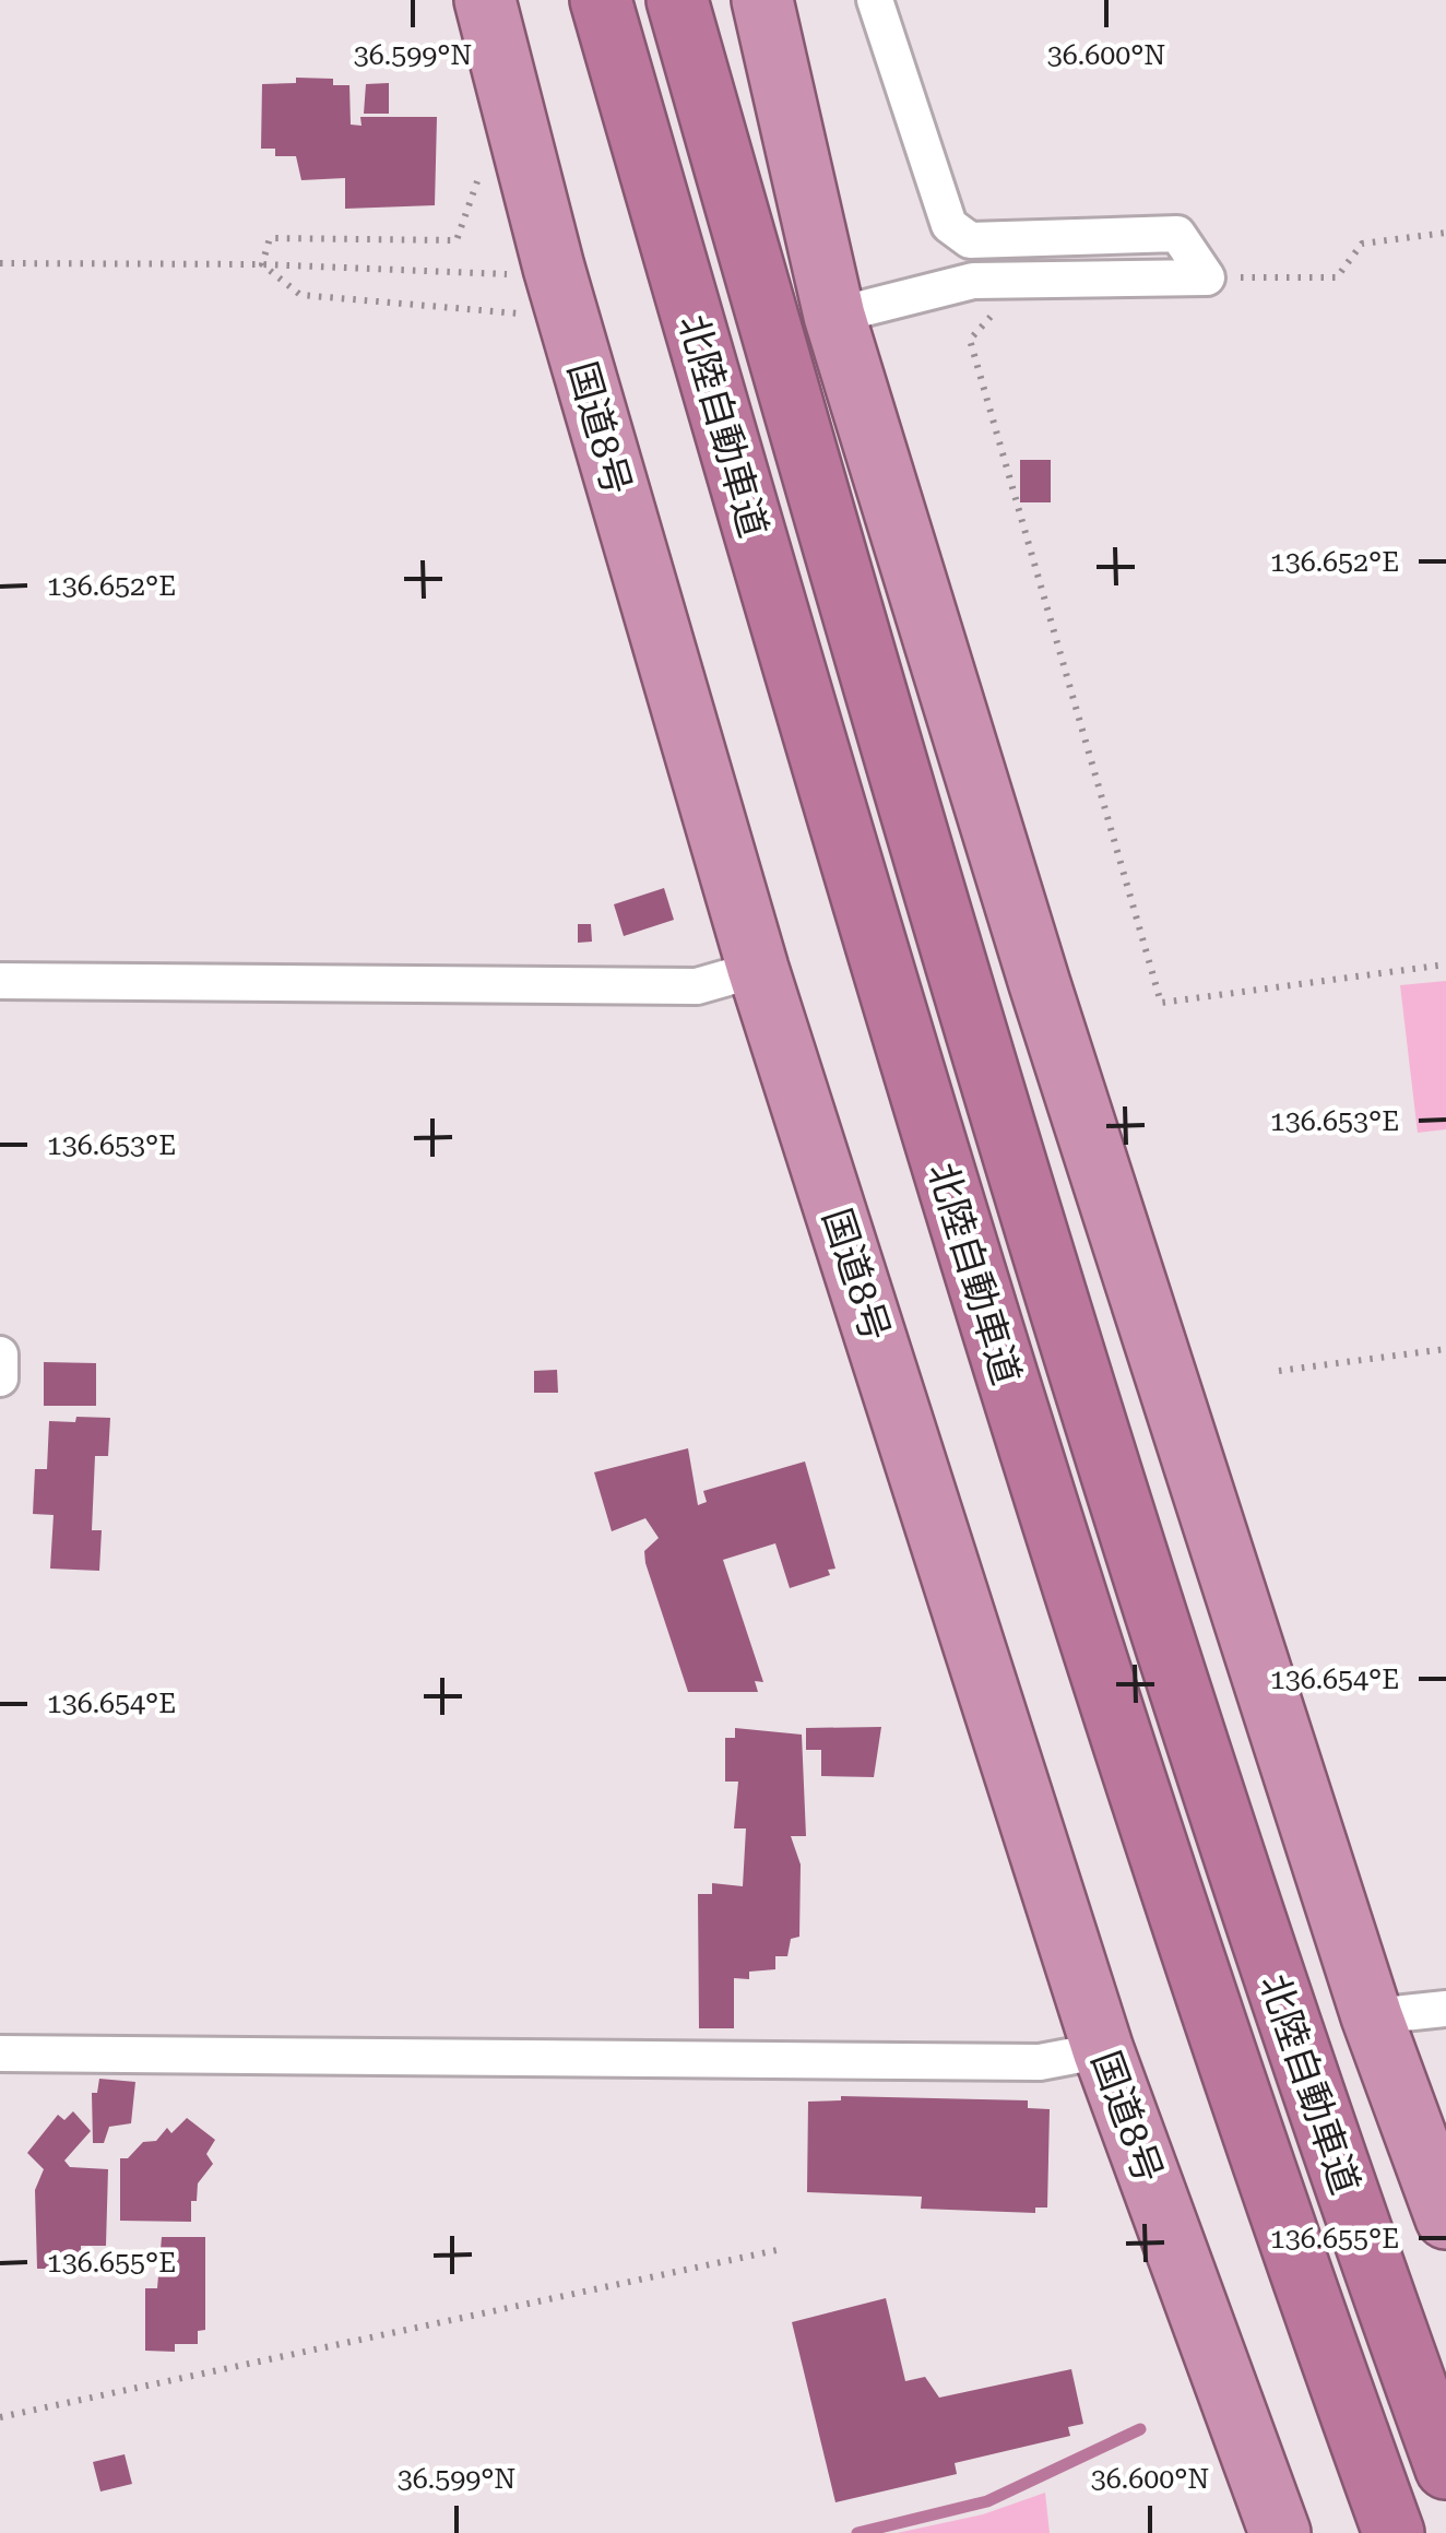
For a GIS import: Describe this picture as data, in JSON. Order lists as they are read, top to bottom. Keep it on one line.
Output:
{"streets":{"highway":["北陸自動車道","国道8号"]},"coordinates":["36.599°N","36.600°N","136.652°E","136.653°E","136.654°E","136.655°E"]}
